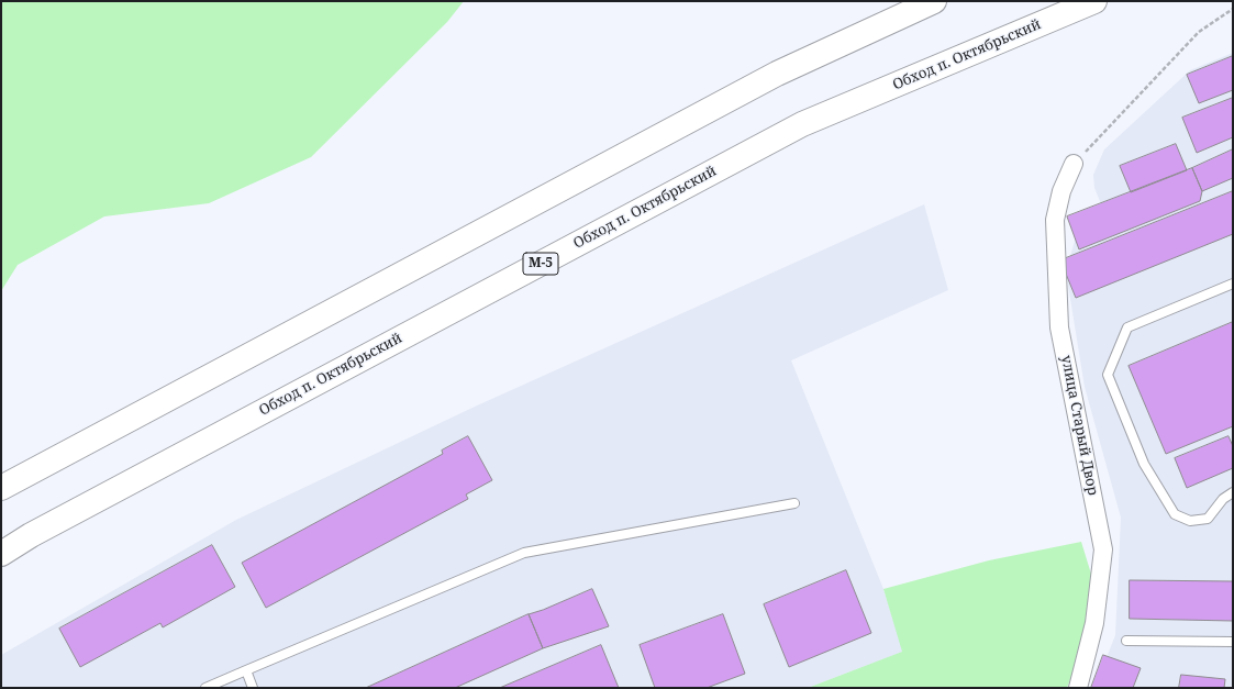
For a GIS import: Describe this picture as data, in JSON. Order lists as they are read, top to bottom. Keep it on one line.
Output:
{"streets":{"highway":["Обход п. Октябрьский","М-5"],"street":["улица Старый Двор"]}}
